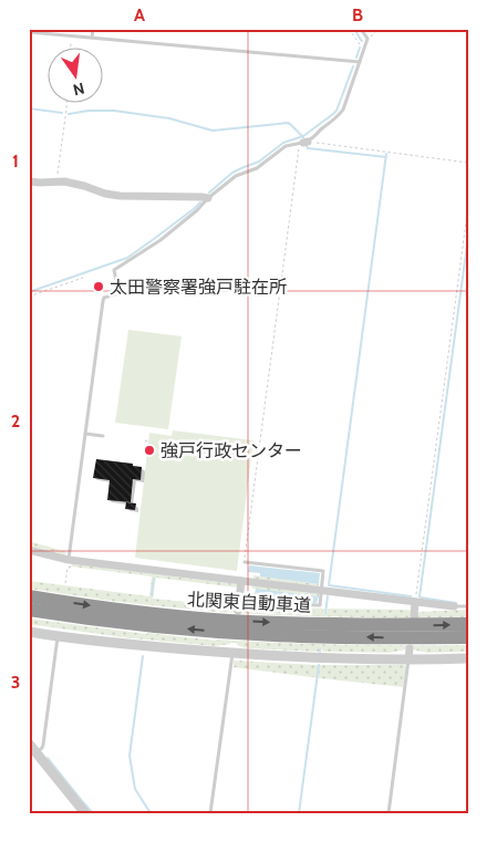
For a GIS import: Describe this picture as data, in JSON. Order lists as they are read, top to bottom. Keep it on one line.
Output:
{"streets":{"highway":["北関東自動車道"]},"places":["太田警察署強戸駐在所","強戸行政センター"],"north":"bottom","grid":{"columns":["A","B"],"rows":["1","2","3"]}}
